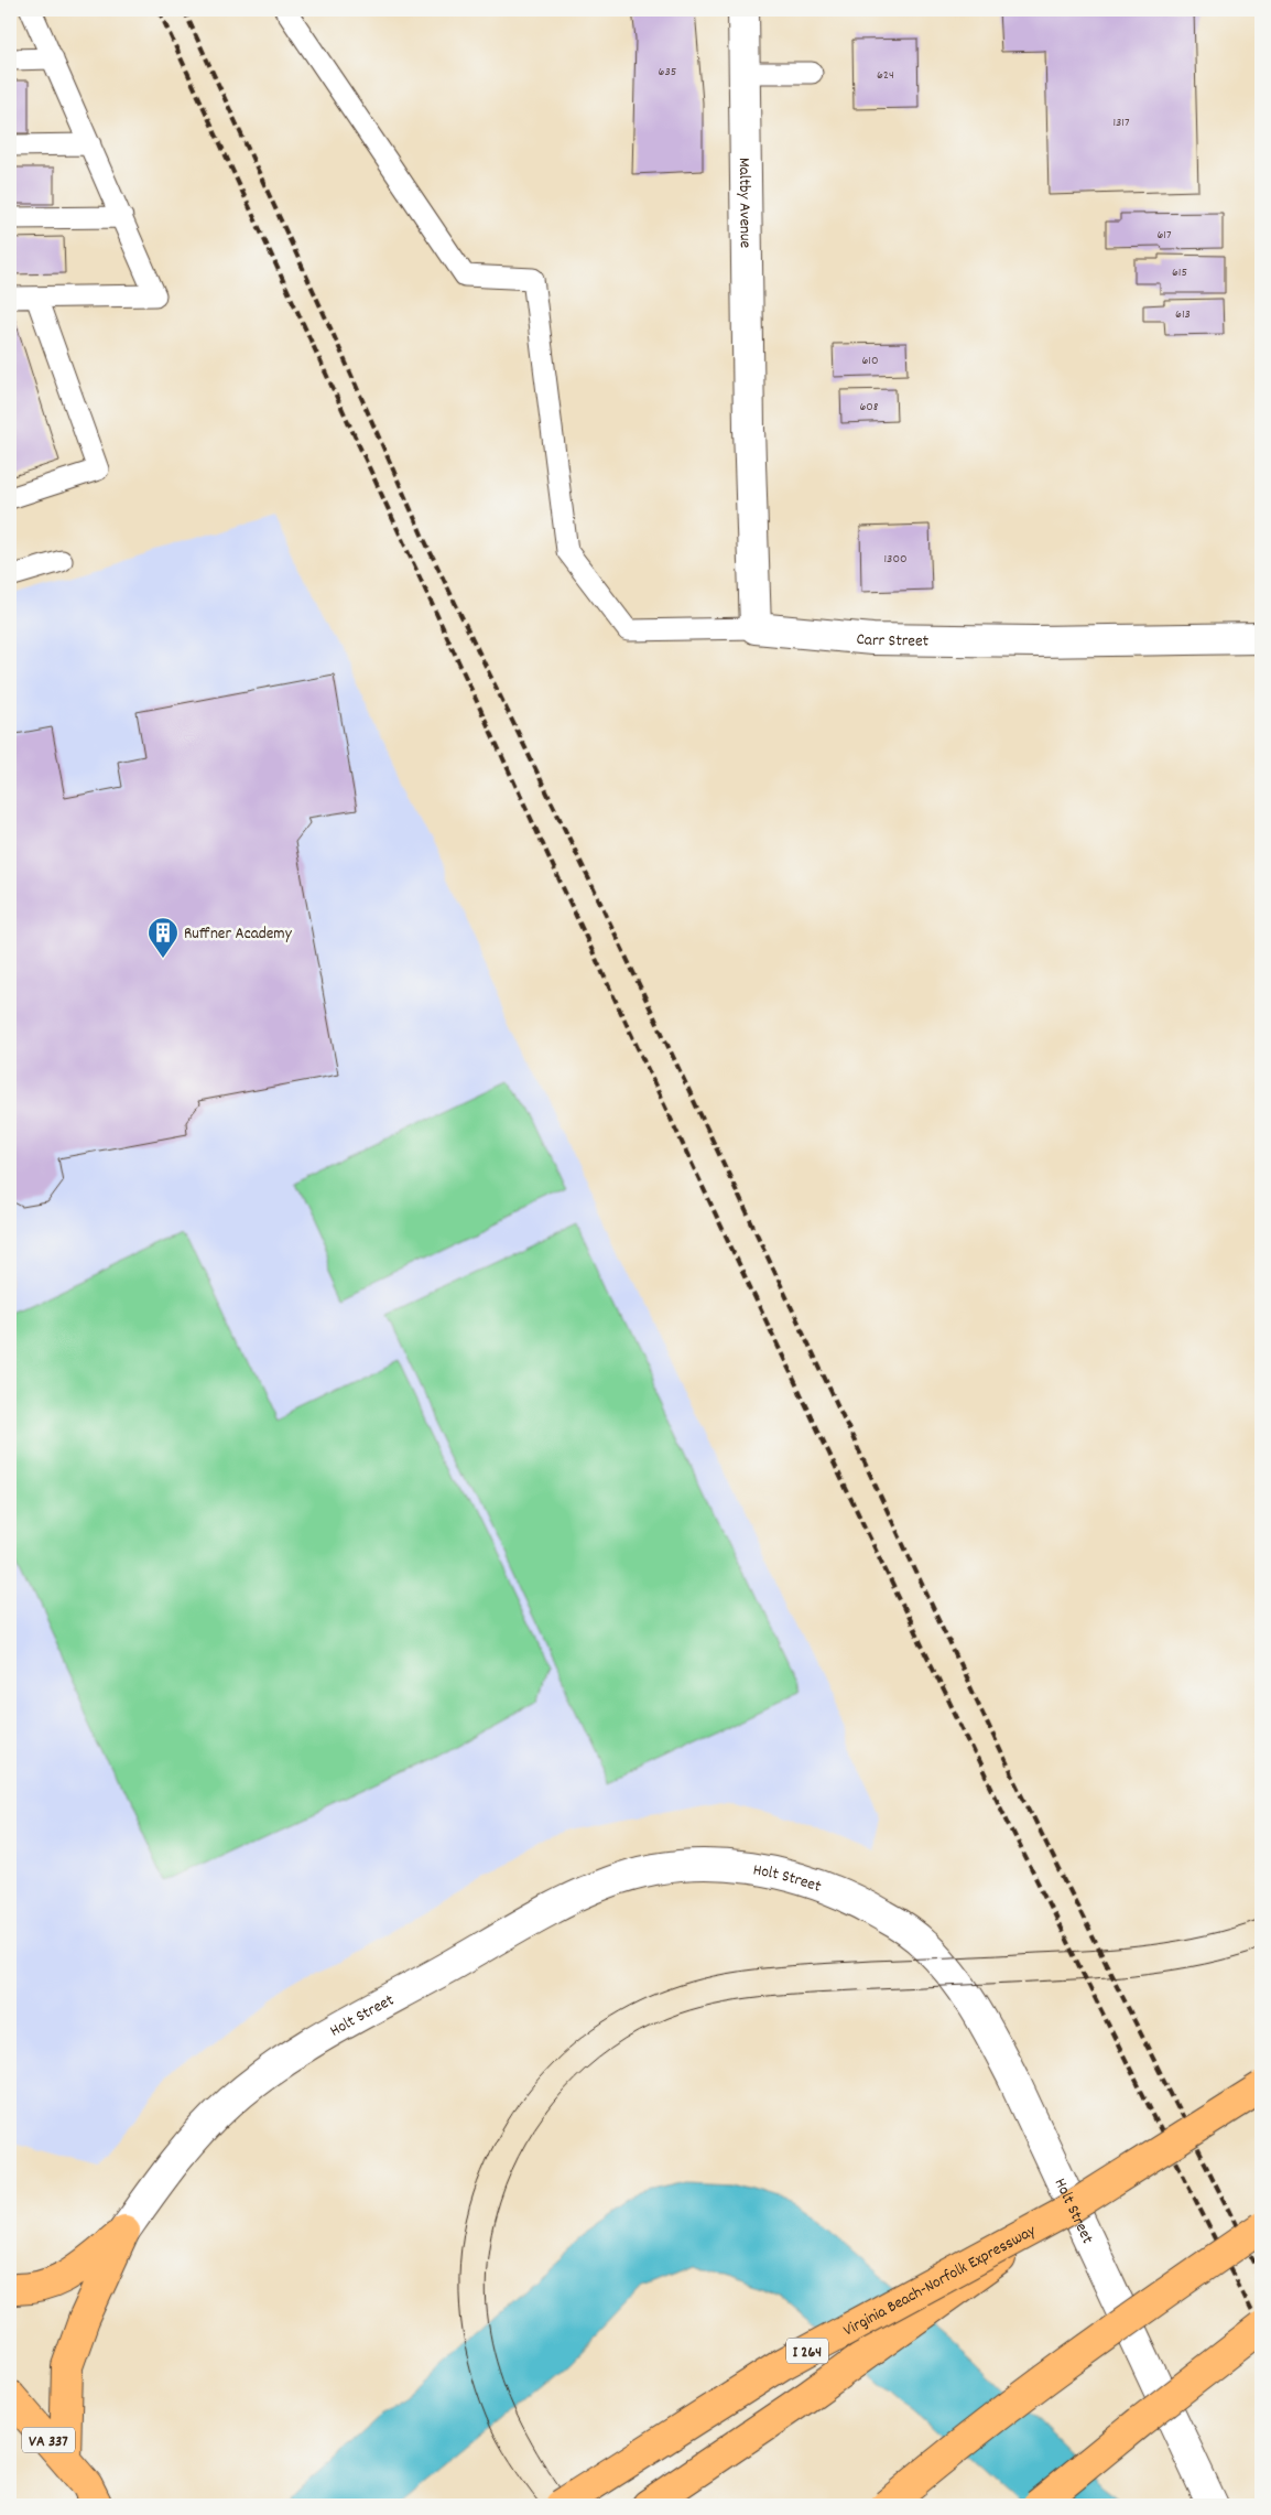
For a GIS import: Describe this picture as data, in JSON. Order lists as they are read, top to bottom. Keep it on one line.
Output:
{"streets":{"highway":["Virginia Beach-Norfolk Expressway","I 264","VA 337"],"street":["Maltby Avenue","Carr Street","Holt Street"]},"crossings":[["Maltby Avenue","Carr Street"]],"places":{"building":["Ruffner Academy"]},"house_numbers":["635","624","1317","617","615","613","610","608","1300"]}
